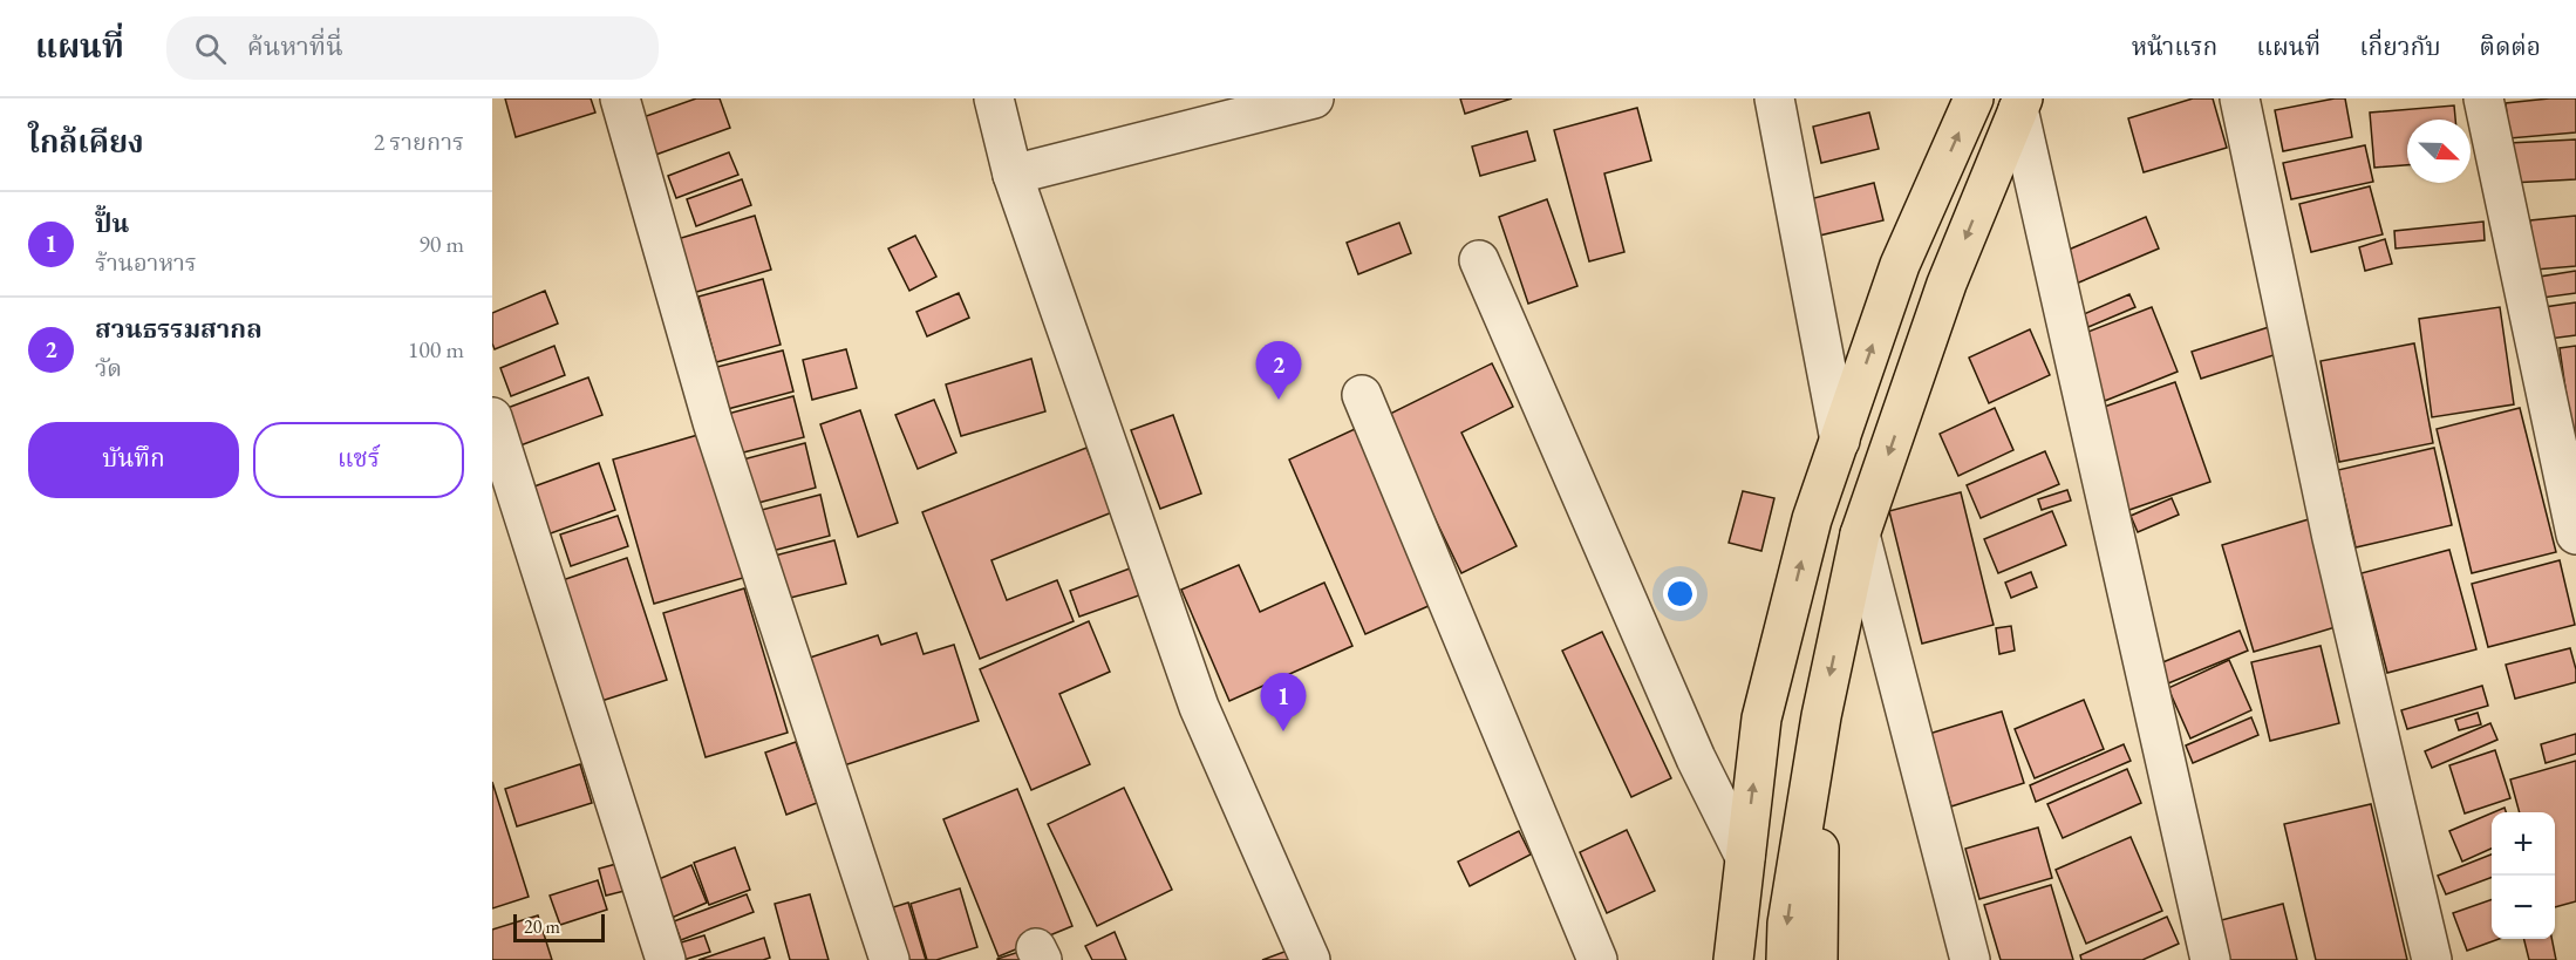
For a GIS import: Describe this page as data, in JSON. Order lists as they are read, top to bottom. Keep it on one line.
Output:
{"scale_bar":"20 m","north":"bottom right","page":{"header":"แผนที่","search":"ค้นหาที่นี่","nav":["หน้าแรก","แผนที่","เกี่ยวกับ","ติดต่อ"],"heading":["ใกล้เคียง","2 รายการ"],"list":[{"mark":"1","name":"ปั้น","note":"ร้านอาหาร","value":"90 m"},{"mark":"2","name":"สวนธรรมสากล","note":"วัด","value":"100 m"}],"pins":["2","1"],"buttons":["บันทึก","แชร์"],"map_buttons":["+","−"],"scale":"20 m"}}
